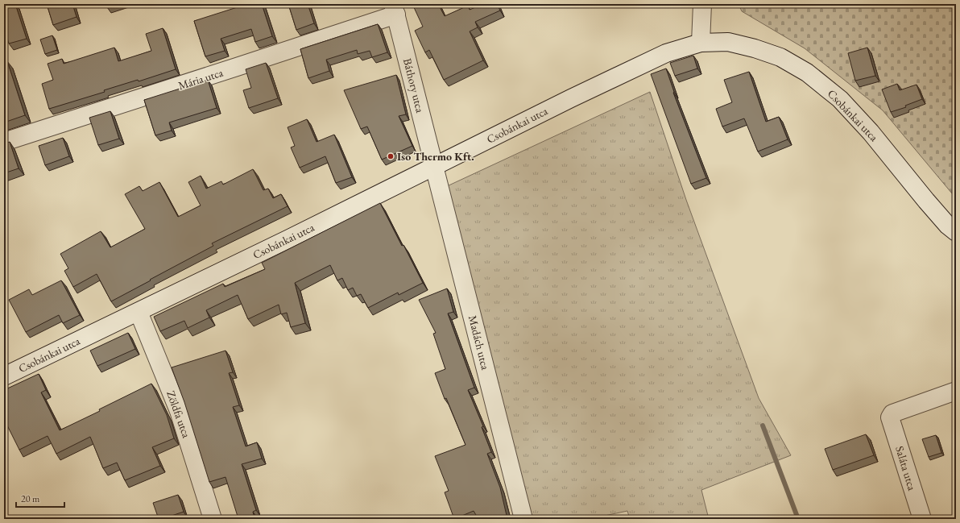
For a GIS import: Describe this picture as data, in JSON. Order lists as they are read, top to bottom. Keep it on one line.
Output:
{"streets":{"street":["Mária utca","Báthory utca","Csobánkai utca","Madách utca","Zöldfa utca","Saláta utca"]},"crossings":[["Mária utca","Báthory utca"],["Báthory utca","Csobánkai utca"],["Báthory utca","Madách utca"],["Csobánkai utca","Madách utca"],["Csobánkai utca","Zöldfa utca"]],"places":["Iso Thermo Kft."],"scale_bar":"20 m"}
